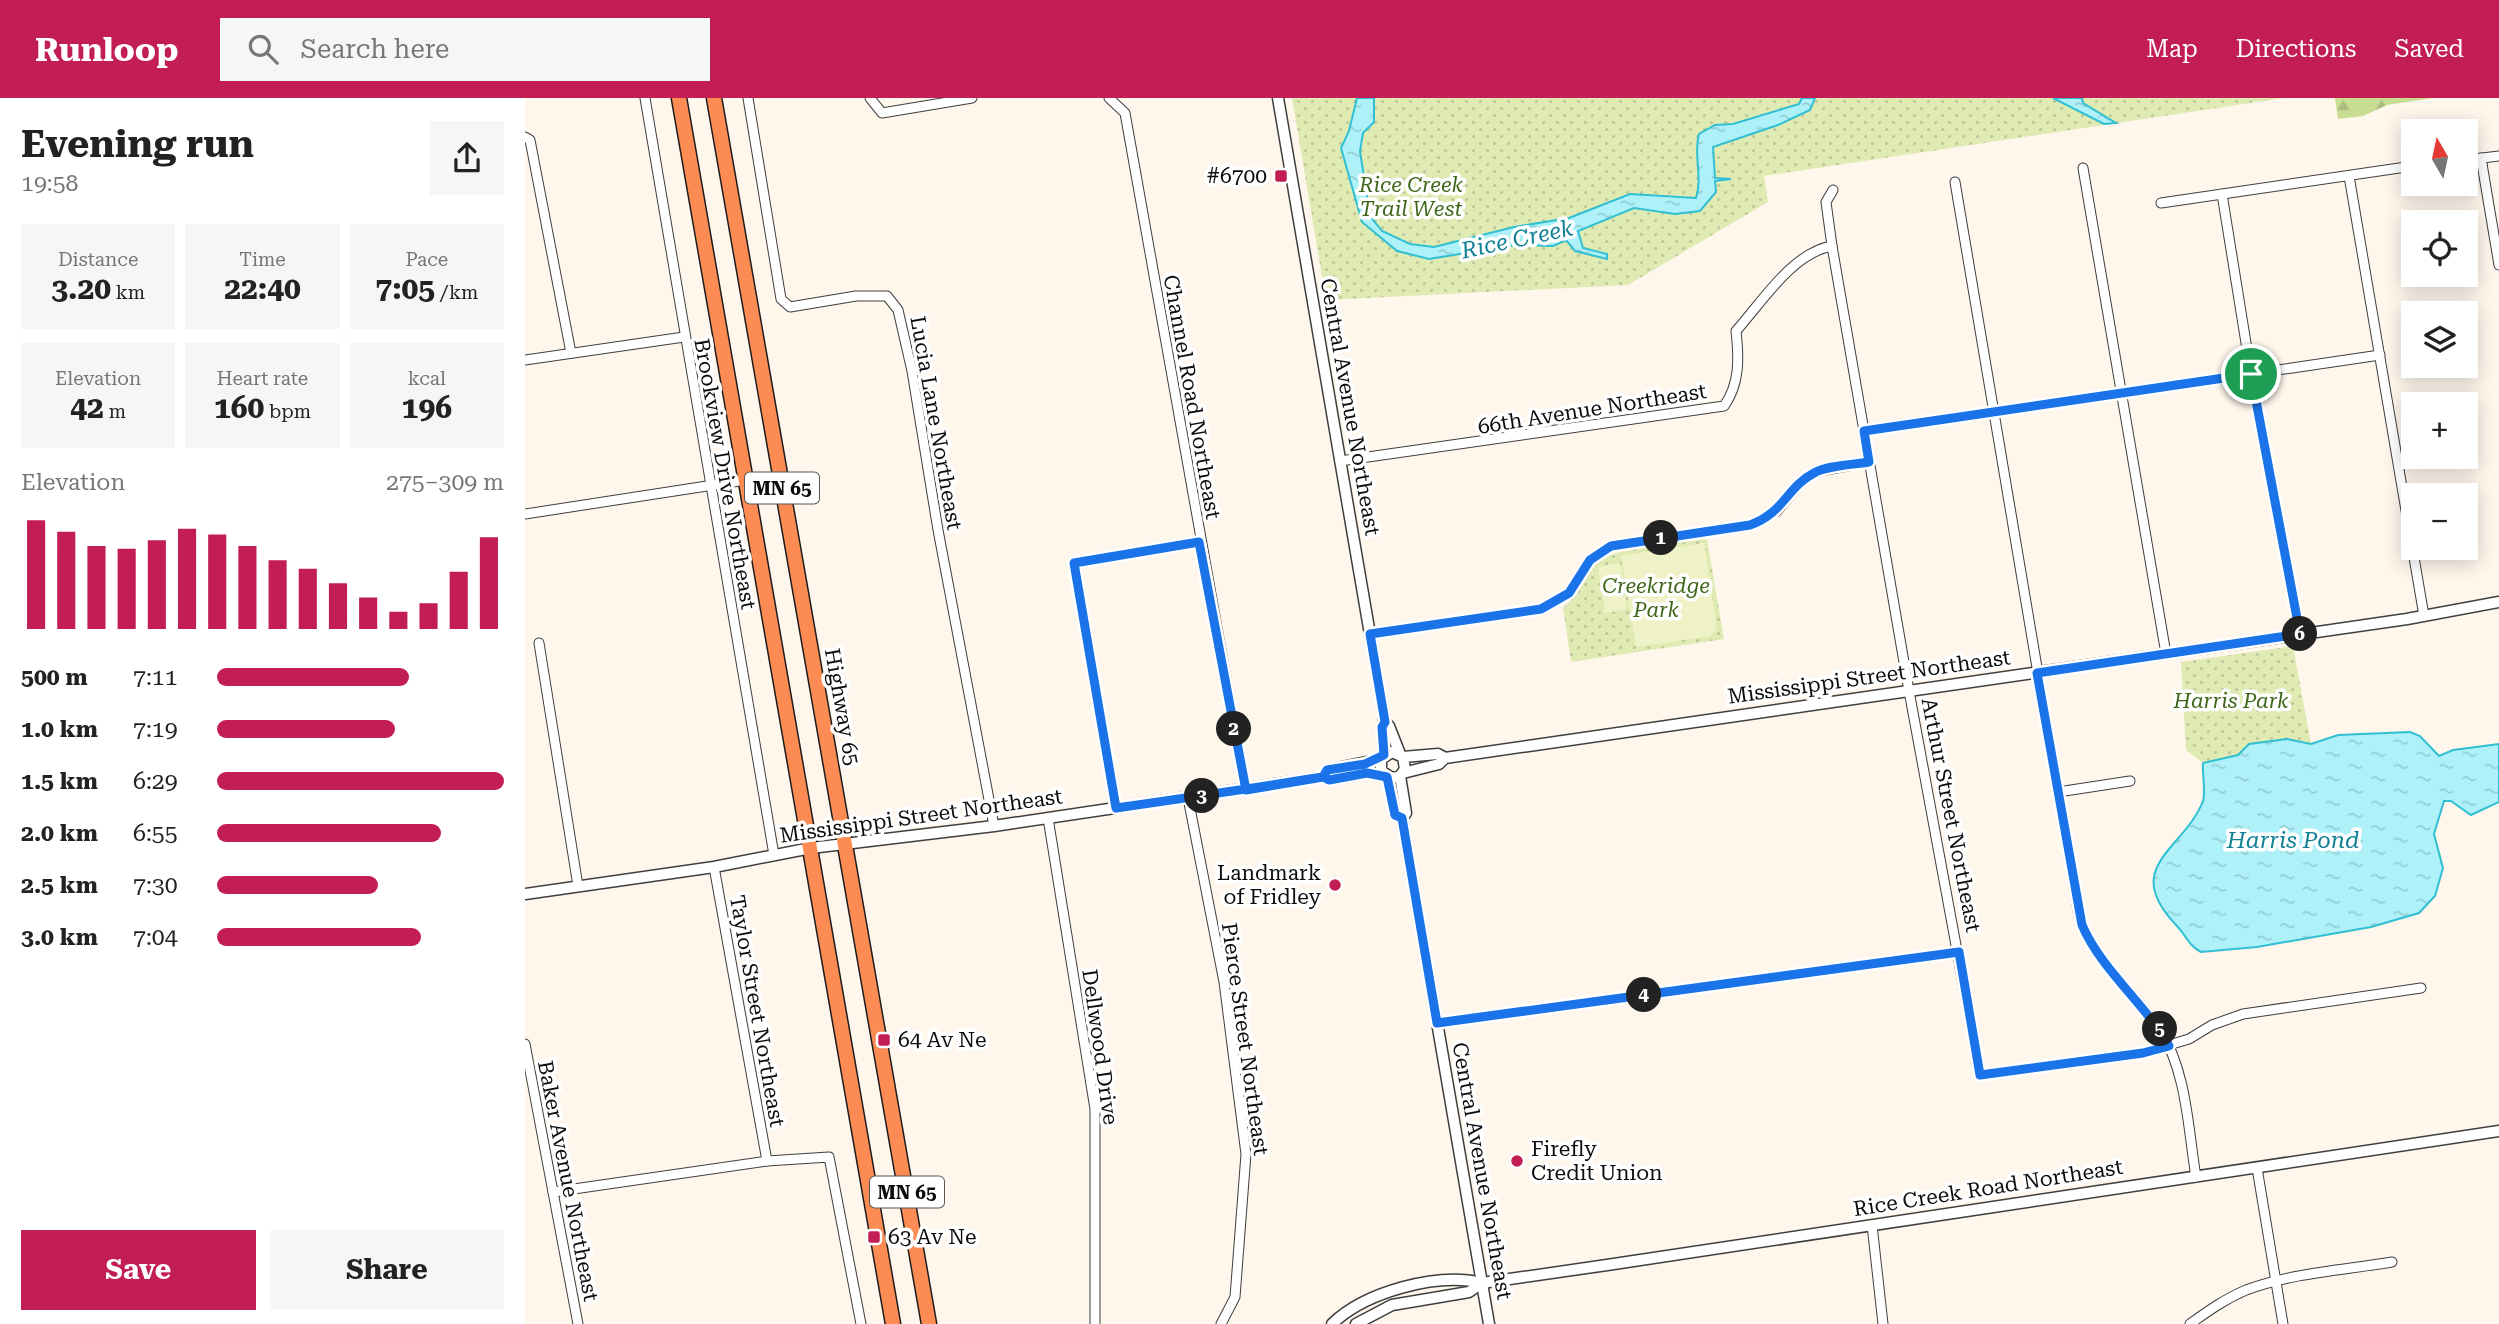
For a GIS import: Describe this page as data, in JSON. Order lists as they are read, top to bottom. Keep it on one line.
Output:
{"streets":{"highway":["MN 65","Highway 65"],"street":["Channel Road Northeast","Central Avenue Northeast","66th Avenue Northeast","Lucia Lane Northeast","Brookview Drive Northeast","Mississippi Street Northeast","Arthur Street Northeast","Taylor Street Northeast","Pierce Street Northeast","Dellwood Drive","Baker Avenue Northeast","Rice Creek Road Northeast"]},"crossings":[["Channel Road Northeast","Mississippi Street Northeast"],["Central Avenue Northeast","66th Avenue Northeast"],["Central Avenue Northeast","Mississippi Street Northeast"],["Central Avenue Northeast","Rice Creek Road Northeast"],["66th Avenue Northeast","Arthur Street Northeast"],["Lucia Lane Northeast","Mississippi Street Northeast"],["Brookview Drive Northeast","Mississippi Street Northeast"],["MN 65","Mississippi Street Northeast"],["Mississippi Street Northeast","Highway 65"],["Mississippi Street Northeast","Arthur Street Northeast"],["Mississippi Street Northeast","Taylor Street Northeast"],["Mississippi Street Northeast","Pierce Street Northeast"],["Mississippi Street Northeast","Dellwood Drive"]],"water":["Rice Creek","Harris Pond"],"parks":["Rice Creek Trail West","Creekridge Park","Harris Park"],"places":{"transit":["#6700","64 Av Ne","63 Av Ne"],"other":["Landmark of Fridley","Firefly Credit Union"]},"north":"top","page":{"header":"Runloop","search":"Search here","nav":["Map","Directions","Saved"],"heading":["Evening run","19:58"],"map_buttons":["+","−"],"stats":[["Distance","3.20 km"],["Time","22:40"],["Pace","7:05 /km"],["Elevation","42 m"],["Heart rate","160 bpm"],["kcal","196"]],"chart":["Elevation","275–309 m"],"pins":["1","6","2","3","4","5"],"list":[{"name":"500 m","note":"7:11"},{"name":"1.0 km","note":"7:19"},{"name":"1.5 km","note":"6:29"},{"name":"2.0 km","note":"6:55"},{"name":"2.5 km","note":"7:30"},{"name":"3.0 km","note":"7:04"}],"buttons":["Save","Share"]}}
